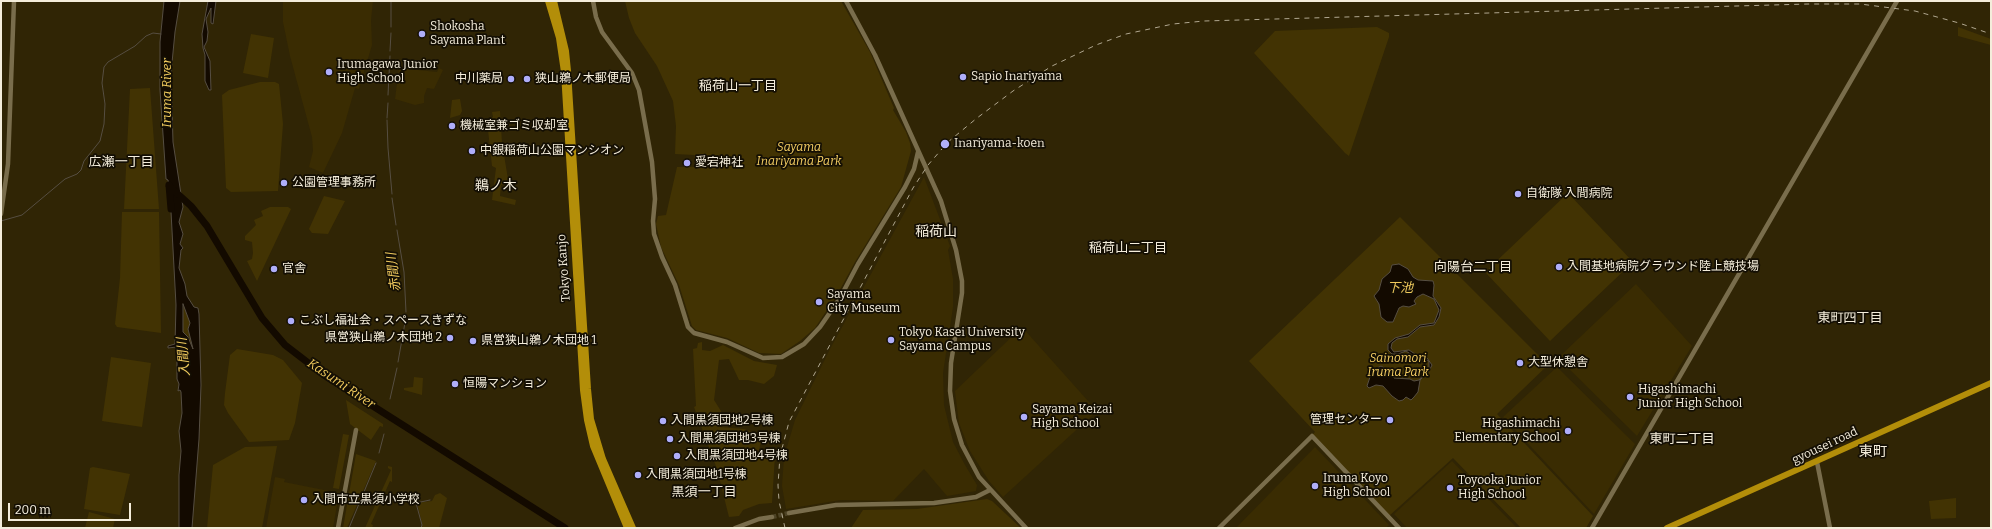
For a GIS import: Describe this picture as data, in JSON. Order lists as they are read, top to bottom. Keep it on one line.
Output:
{"streets":{"highway":["Tokyo Kanjo","gyousei road"]},"districts":["稲荷山一丁目","広瀬一丁目","鵜ノ木","稲荷山","稲荷山二丁目","向陽台二丁目","東町四丁目","東町二丁目","東町","黒須一丁目"],"water":["Iruma River","赤間川","下池","入間川","Kasumi River"],"parks":["Sayama Inariyama Park","Sainomori Iruma Park"],"places":["Shokosha Sayama Plant","Irumagawa Junior High School","Sapio Inariyama","中川薬局","狭山鵜ノ木郵便局","機械室兼ゴミ収却室","Inariyama-koen","中銀稲荷山公園マンシオン","愛宕神社","公園管理事務所","自衛隊 入間病院","入間基地病院グラウンド陸上競技場","官舎","Sayama City Museum","こぶし福祉会・スペースきずな","県営狭山鵜ノ木団地 2","Tokyo Kasei University Sayama Campus","県営狭山鵜ノ木団地 1","大型休憩舎","恒陽マンション","Higashimachi Junior High School","Sayama Keizai High School","管理センター","入間黒須団地2号棟","Higashimachi Elementary School","入間黒須団地3号棟","入間黒須団地4号棟","入間黒須団地1号棟","Iruma Koyo High School","Toyooka Junior High School","入間市立黒須小学校"],"scale_bar":"200 m"}
